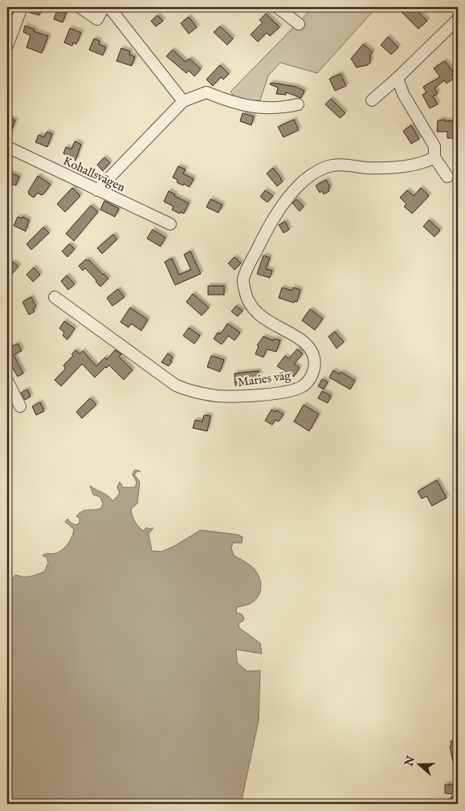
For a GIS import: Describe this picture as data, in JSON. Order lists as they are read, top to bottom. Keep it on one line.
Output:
{"streets":{"street":["Kohallsvägen","Maries väg"]},"north":"left"}
